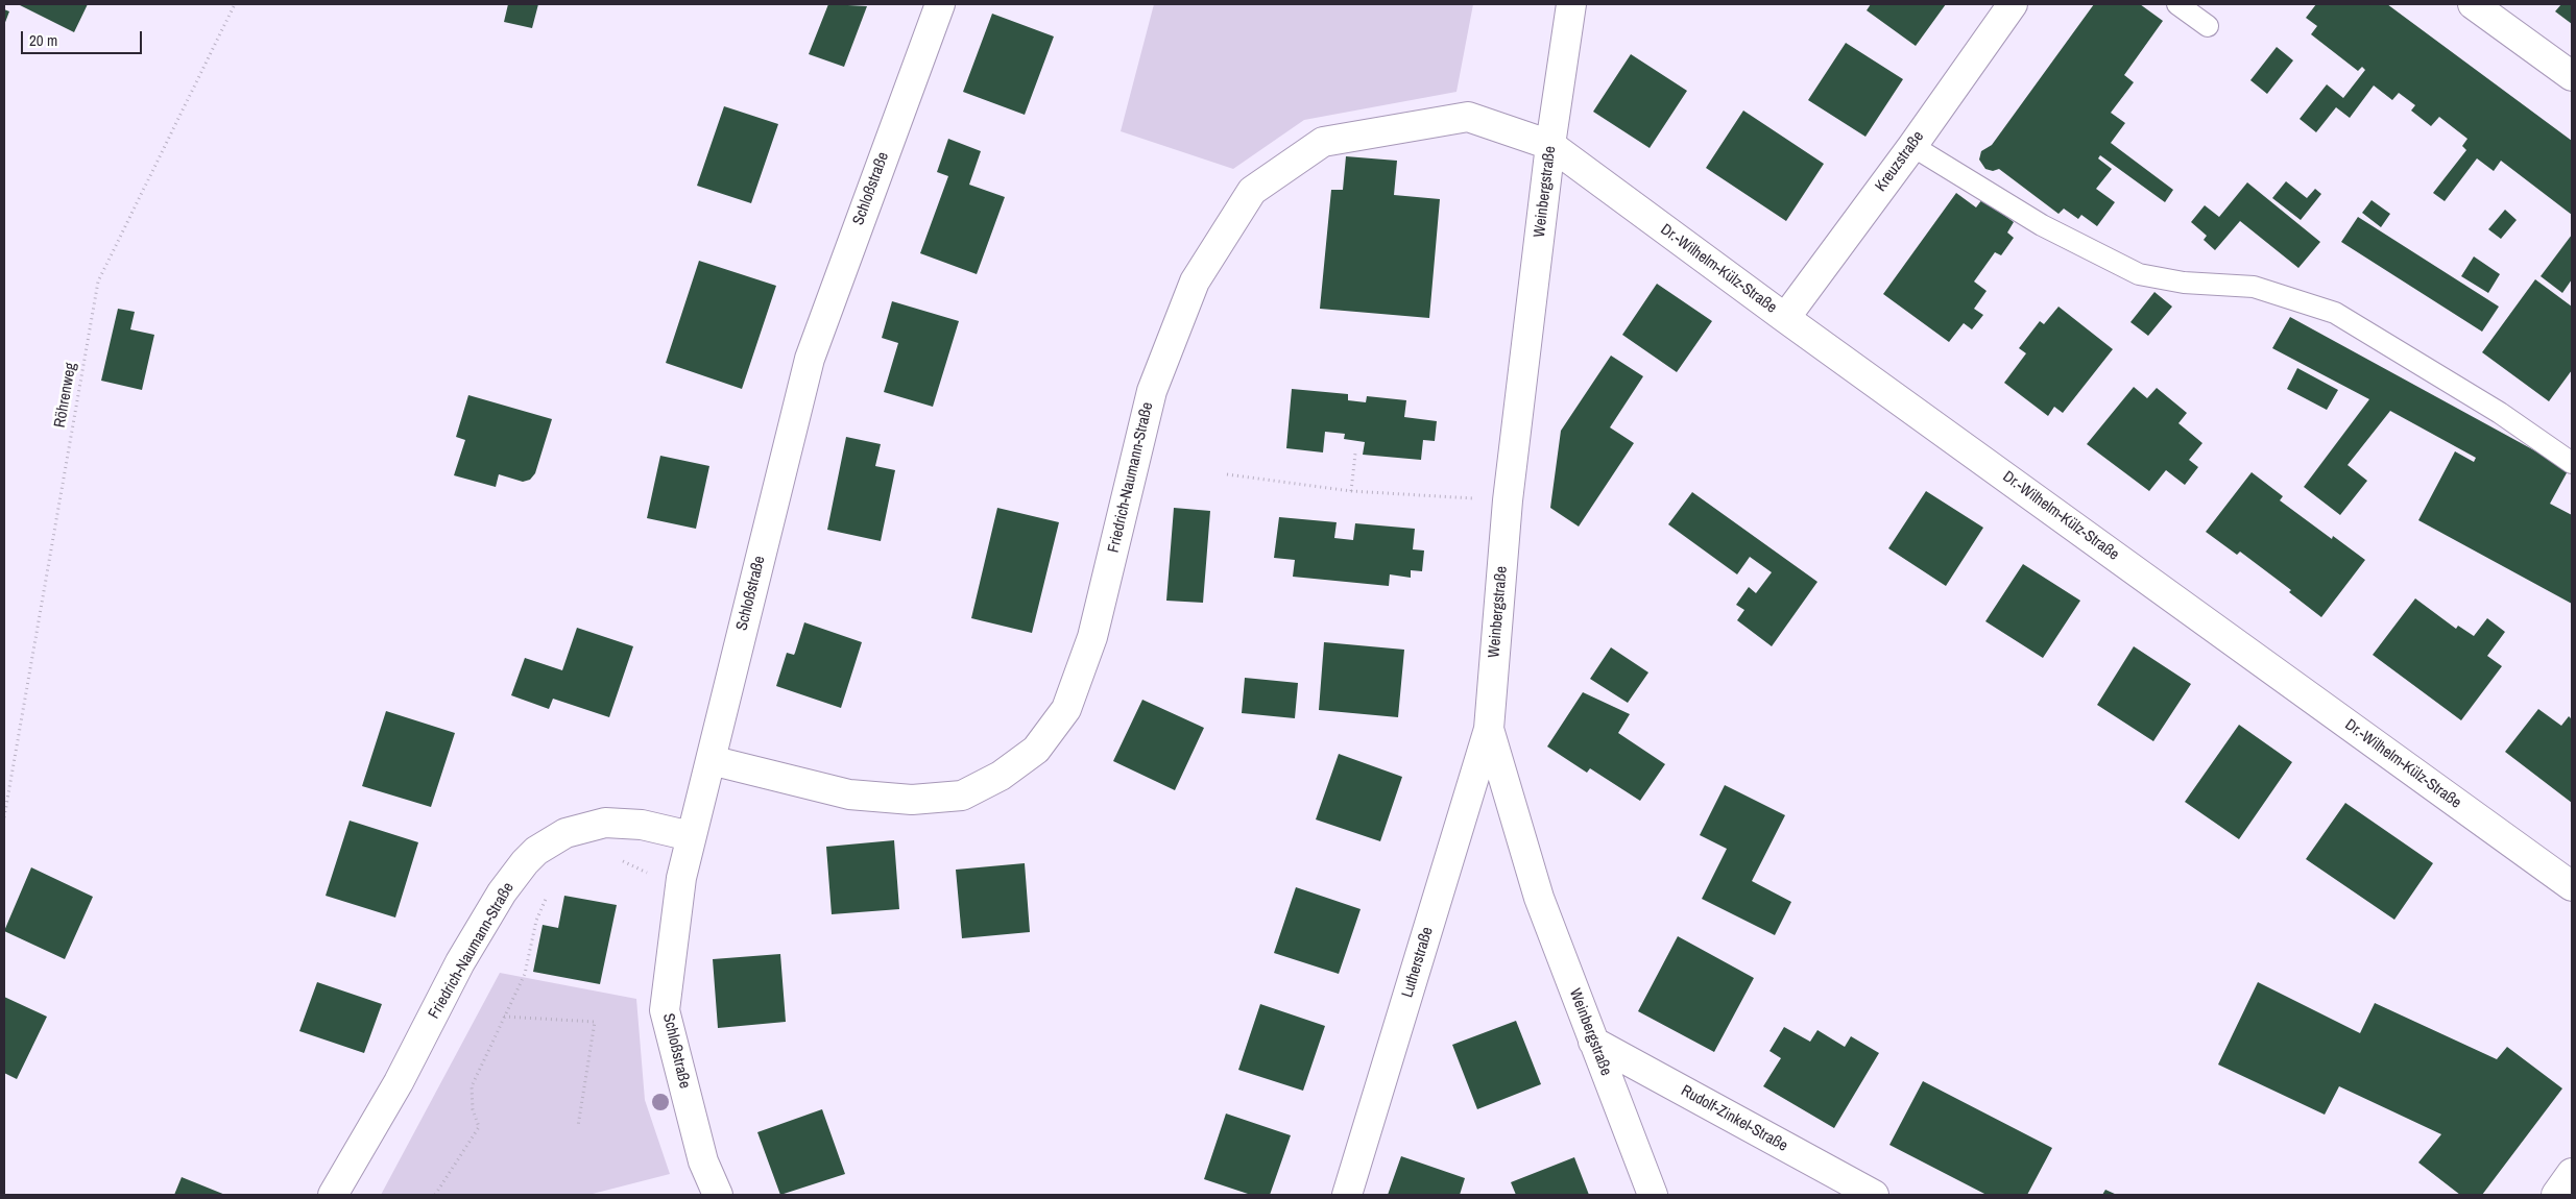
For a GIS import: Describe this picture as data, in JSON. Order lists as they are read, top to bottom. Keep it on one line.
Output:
{"streets":{"street":["Kreuzstraße","Schloßstraße","Weinbergstraße","Dr.-Wilhelm-Külz-Straße","Friedrich-Naumann-Straße","Lutherstraße","Rudolf-Zinkel-Straße"],"path":["Röhrenweg"]},"crossings":[["Kreuzstraße","Dr.-Wilhelm-Külz-Straße"],["Schloßstraße","Friedrich-Naumann-Straße"],["Weinbergstraße","Dr.-Wilhelm-Külz-Straße"],["Weinbergstraße","Friedrich-Naumann-Straße"],["Weinbergstraße","Lutherstraße"],["Weinbergstraße","Rudolf-Zinkel-Straße"],["Dr.-Wilhelm-Külz-Straße","Friedrich-Naumann-Straße"]],"scale_bar":"20 m"}
